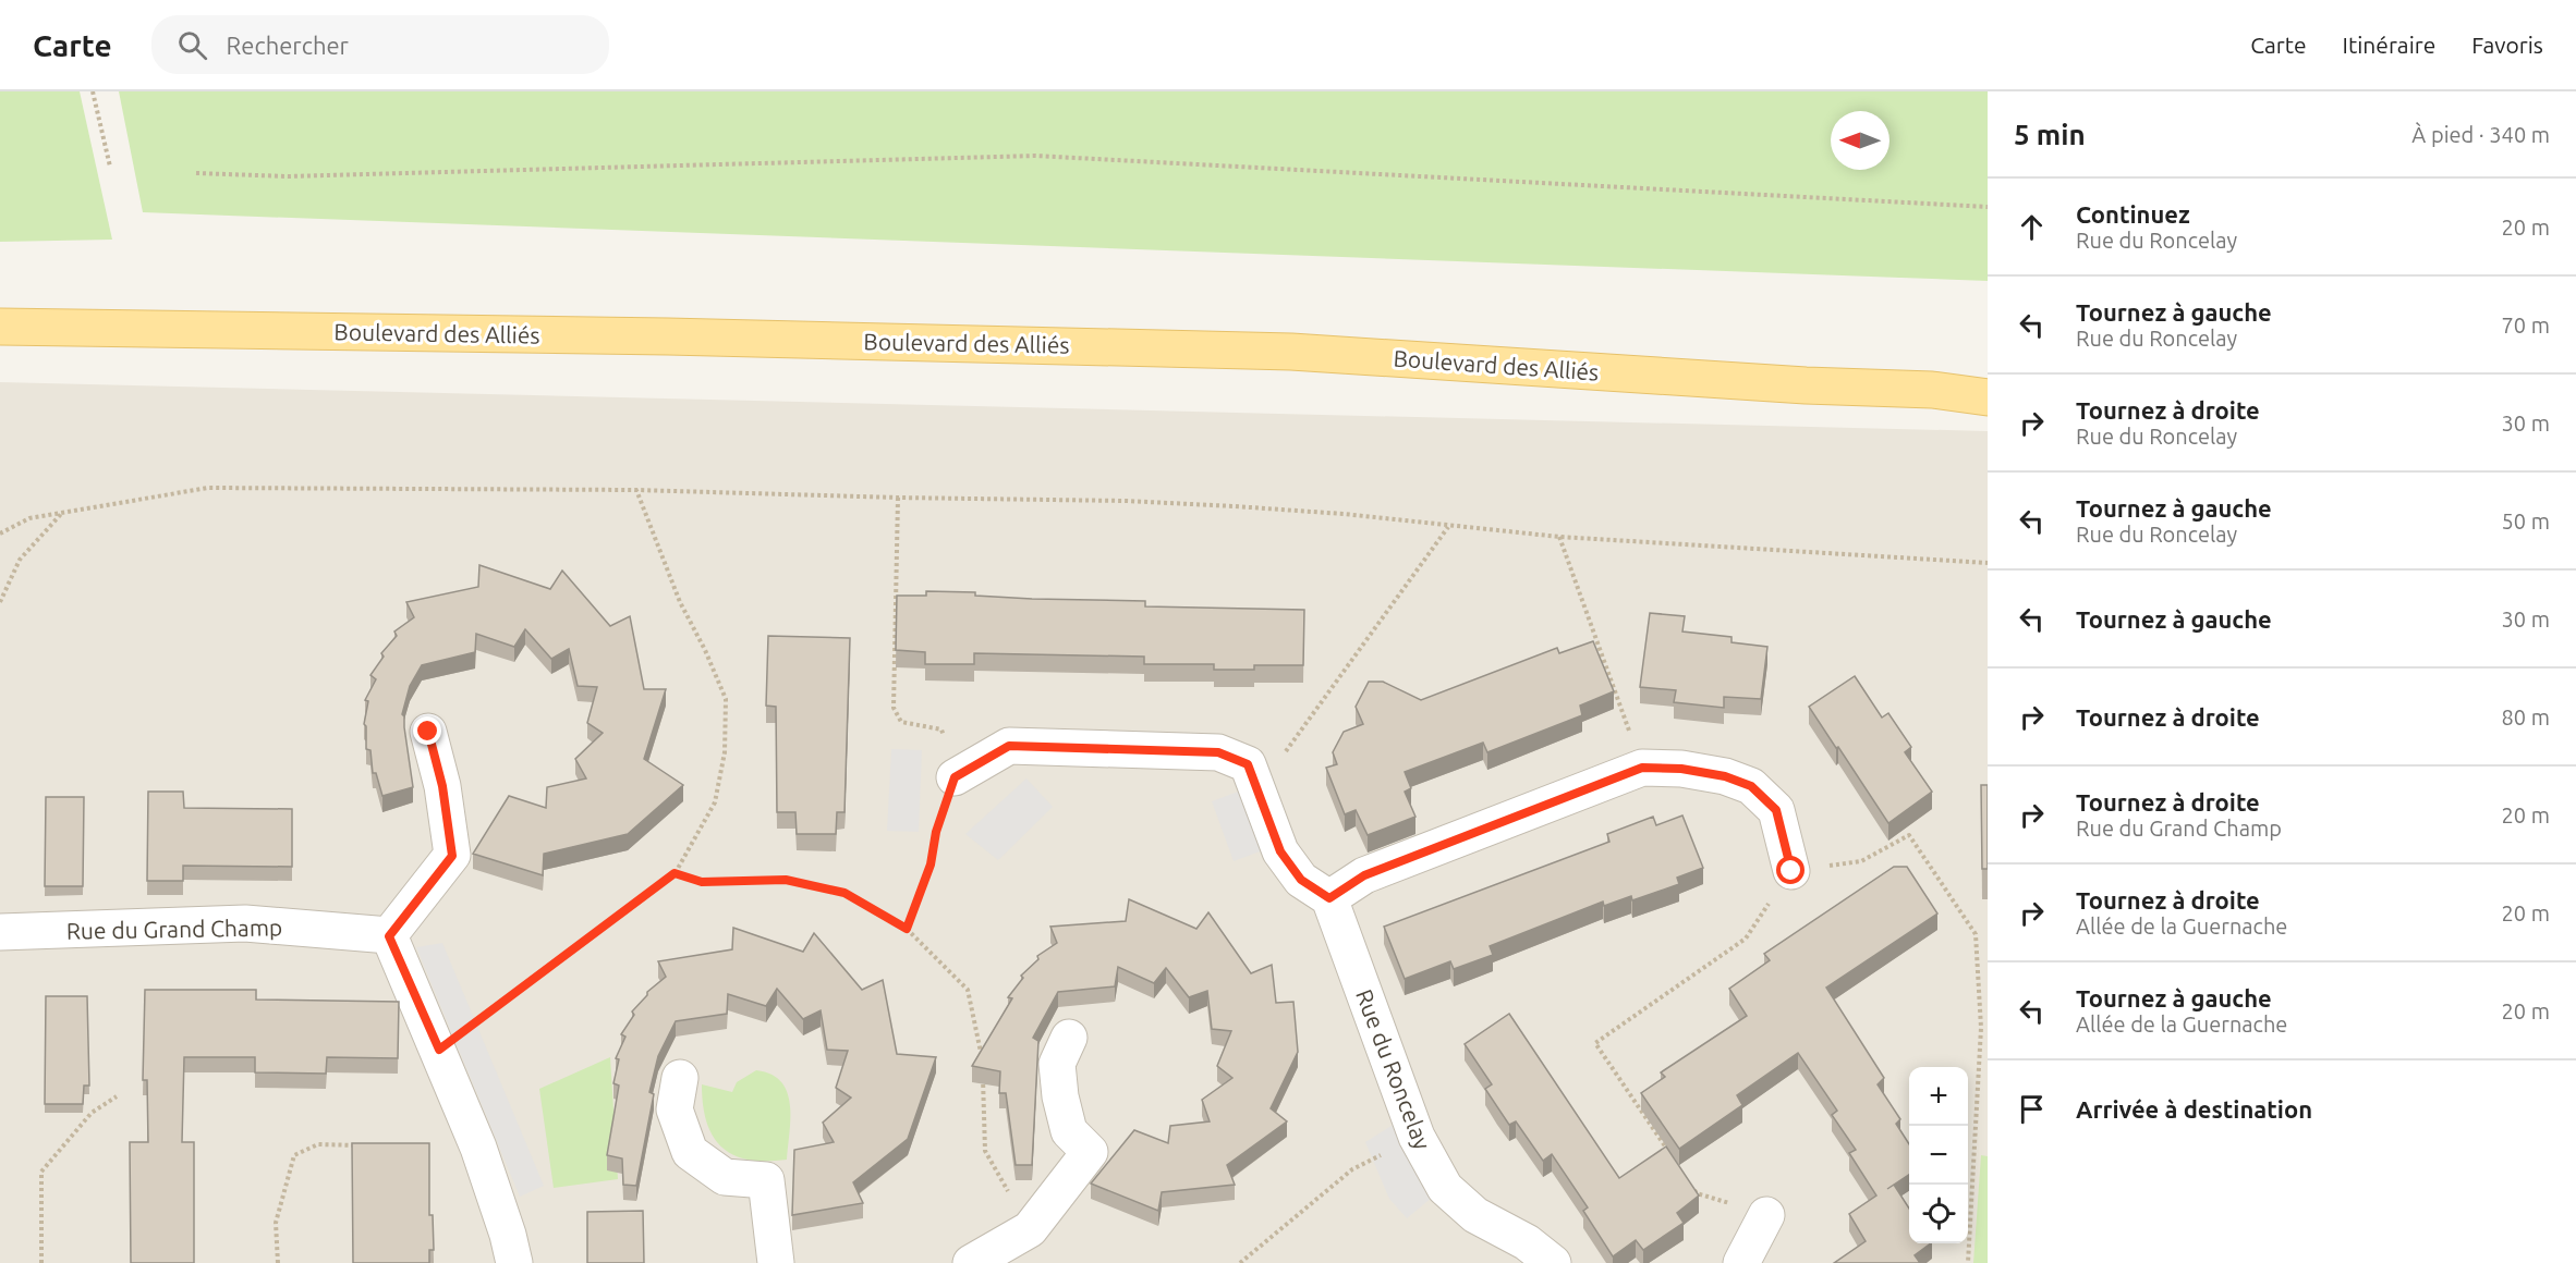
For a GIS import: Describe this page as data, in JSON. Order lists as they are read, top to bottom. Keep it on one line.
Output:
{"streets":{"main road":["Boulevard des Alliés"],"street":["Rue du Grand Champ","Rue du Roncelay"]},"north":"left","page":{"header":"Carte","search":"Rechercher","nav":["Carte","Itinéraire","Favoris"],"heading":["5 min","À pied · 340 m"],"list":[["Continuez","Rue du Roncelay","20 m"],["Tournez à gauche","Rue du Roncelay","70 m"],["Tournez à droite","Rue du Roncelay","30 m"],["Tournez à gauche","Rue du Roncelay","50 m"],["Tournez à gauche","30 m"],["Tournez à droite","80 m"],["Tournez à droite","Rue du Grand Champ","20 m"],["Tournez à droite","Allée de la Guernache","20 m"],["Tournez à gauche","Allée de la Guernache","20 m"],"Arrivée à destination"],"map_buttons":["+","−"]}}
